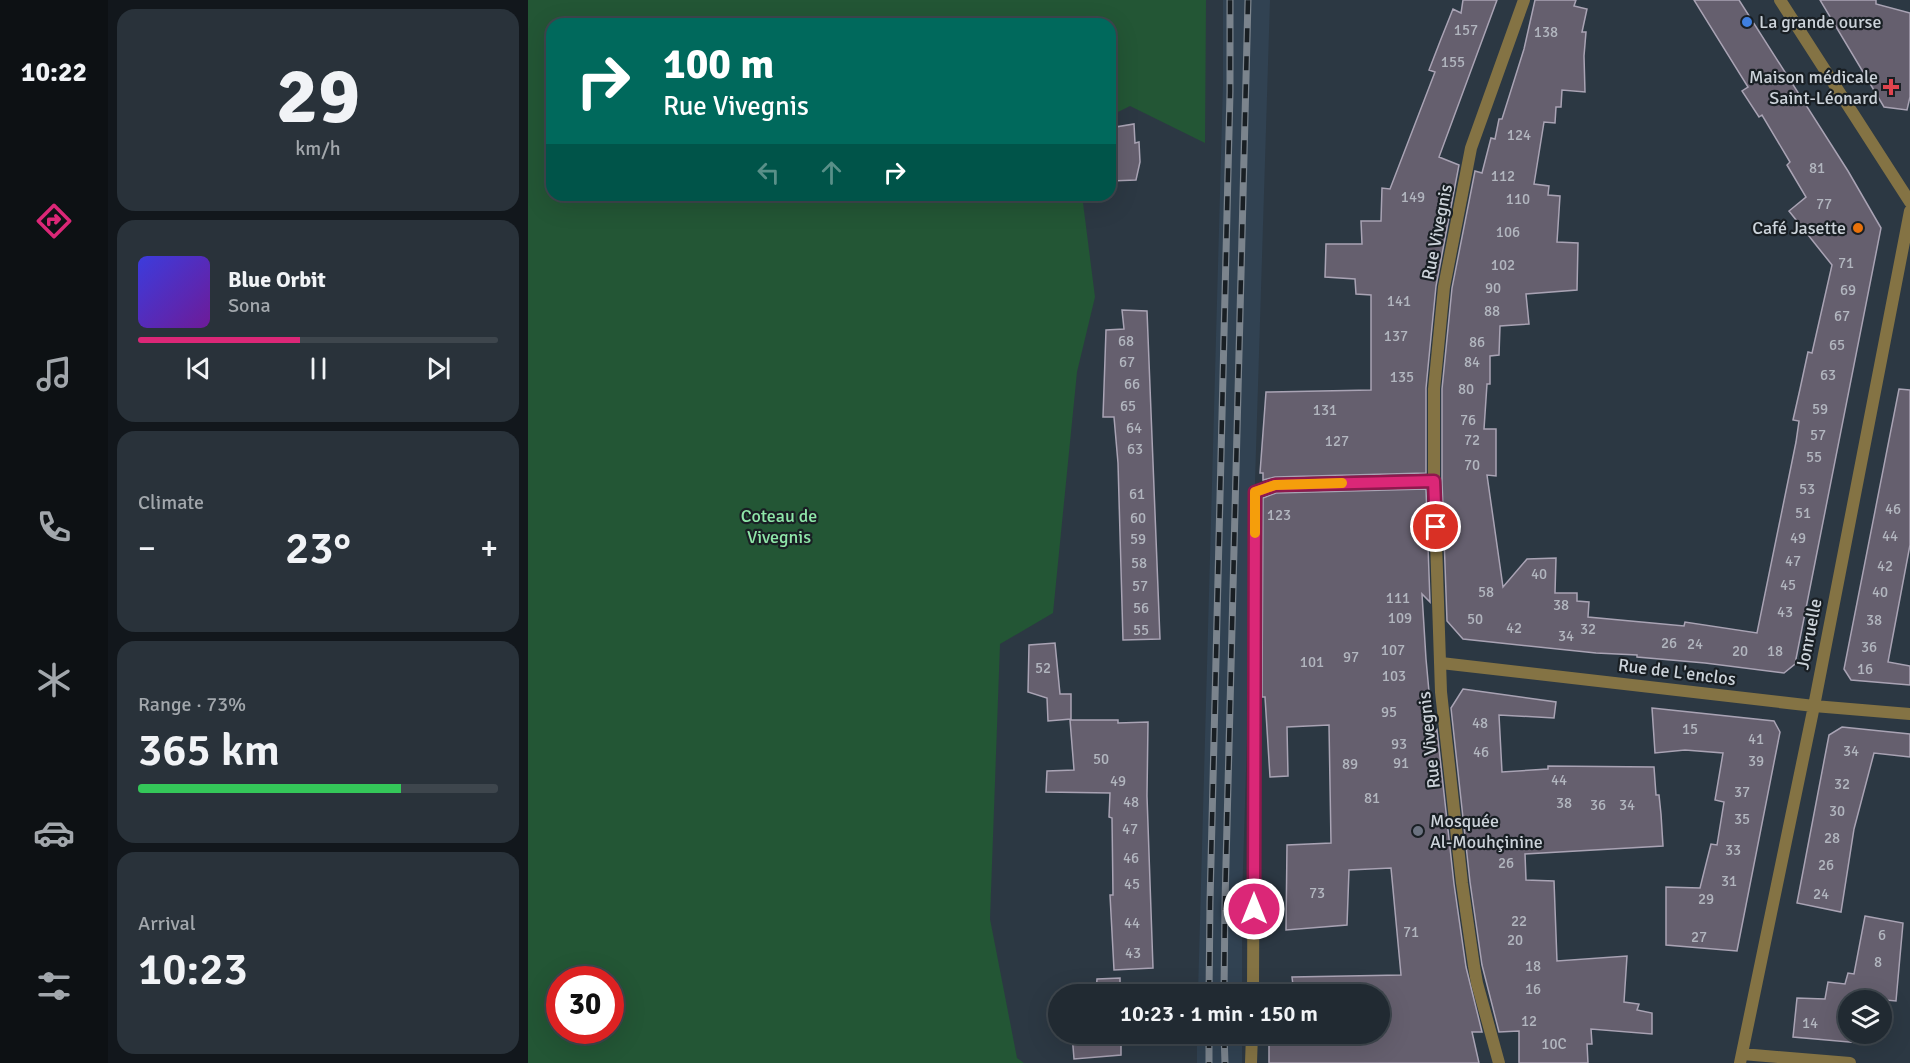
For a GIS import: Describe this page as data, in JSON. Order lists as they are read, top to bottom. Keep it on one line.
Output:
{"streets":{"street":["Rue Vivegnis","Jonruelle","Rue de L'enclos"]},"crossings":[["Rue Vivegnis","Rue de L'enclos"],["Jonruelle","Rue de L'enclos"]],"parks":["Coteau de Vivegnis"],"places":{"other":["La grande ourse","Café Jasette","Mosquée Al-Mouhçinine"],"health":["Maison médicale Saint-Léonard"]},"house_numbers":["157","138","155","124","81","112","149","110","77","106","71","102","90","69","141","88","67","137","68","86","65","67","84","63","135","66","80","65","59","131","76","64","57","72","127","63","55","70","53","61","46","51","123","60","44","49","59","47","58","42","40","45","57","58","40","111","38","56","43","109","50","38","42","32","55","34","26","24","36","107","20","18","97","101","52","16","103","95","48","15","41","93","34","46","50","39","91","89","44","49","32","37","81","48","38","36","34","30","35","47","28","33","46","26","26","31","45","73","24","29","22","44","71","6","27","20","43","8","18","16","12","14","10C"],"page":{"tabs":"10:22","tile":[["29","km/h"],"Climate",["Range · 73%","365 km"],["Arrival","10:23"]],"turn":["100 m","Rue Vivegnis"],"song":["Blue Orbit","Sona"],"heat":["−","23°","+"],"limit":"30","trip":"10:23 · 1 min · 150 m"}}
